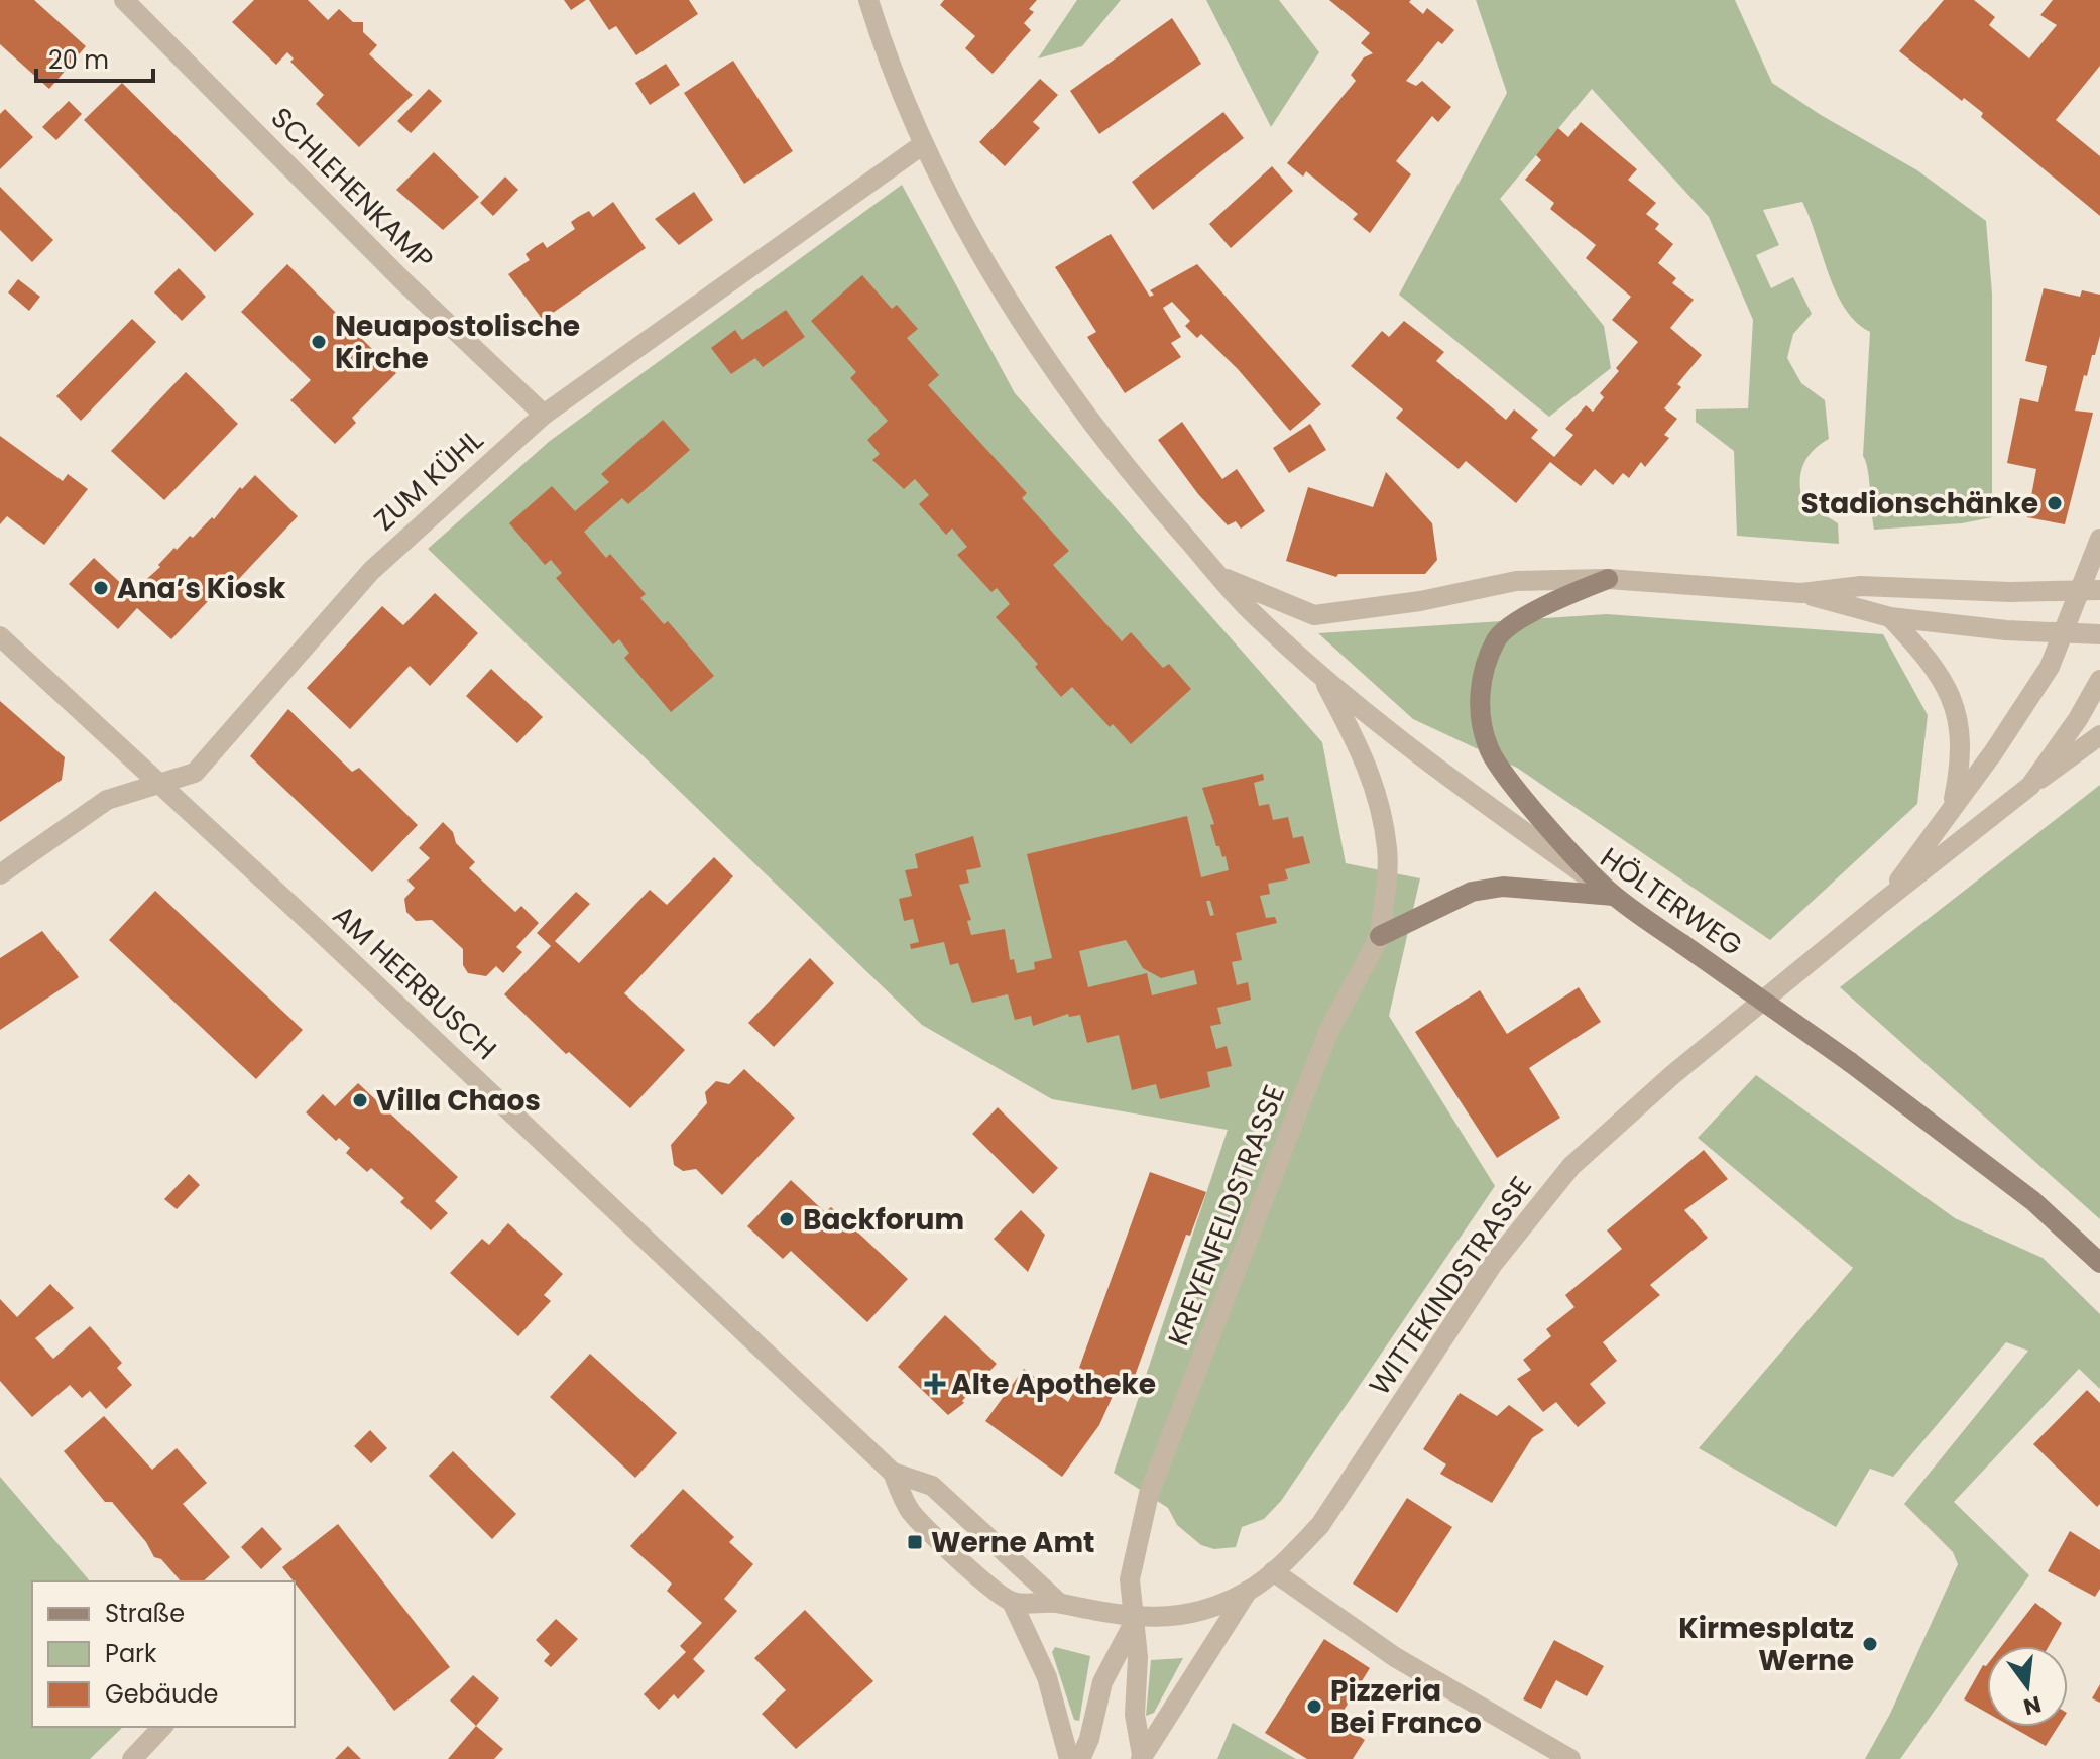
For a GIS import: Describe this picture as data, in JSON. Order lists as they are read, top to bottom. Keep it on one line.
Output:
{"streets":{"main road":["HÖLTERWEG"],"street":["SCHLEHENKAMP","ZUM KÜHL","AM HEERBUSCH","KREYENFELDSTRASSE","WITTEKINDSTRASSE"]},"crossings":[["SCHLEHENKAMP","ZUM KÜHL"],["ZUM KÜHL","HÖLTERWEG"],["ZUM KÜHL","AM HEERBUSCH"],["AM HEERBUSCH","KREYENFELDSTRASSE"],["AM HEERBUSCH","WITTEKINDSTRASSE"],["KREYENFELDSTRASSE","WITTEKINDSTRASSE"]],"places":{"other":["Neuapostolische Kirche","Stadionschänke","Anaʼs Kiosk","Villa Chaos","Backforum","Kirmesplatz Werne","Pizzeria Bei Franco"],"health":["Alte Apotheke"],"transit":["Werne Amt"]},"legend":["Straße","Park","Gebäude"],"scale_bar":"20 m","north":"bottom"}
